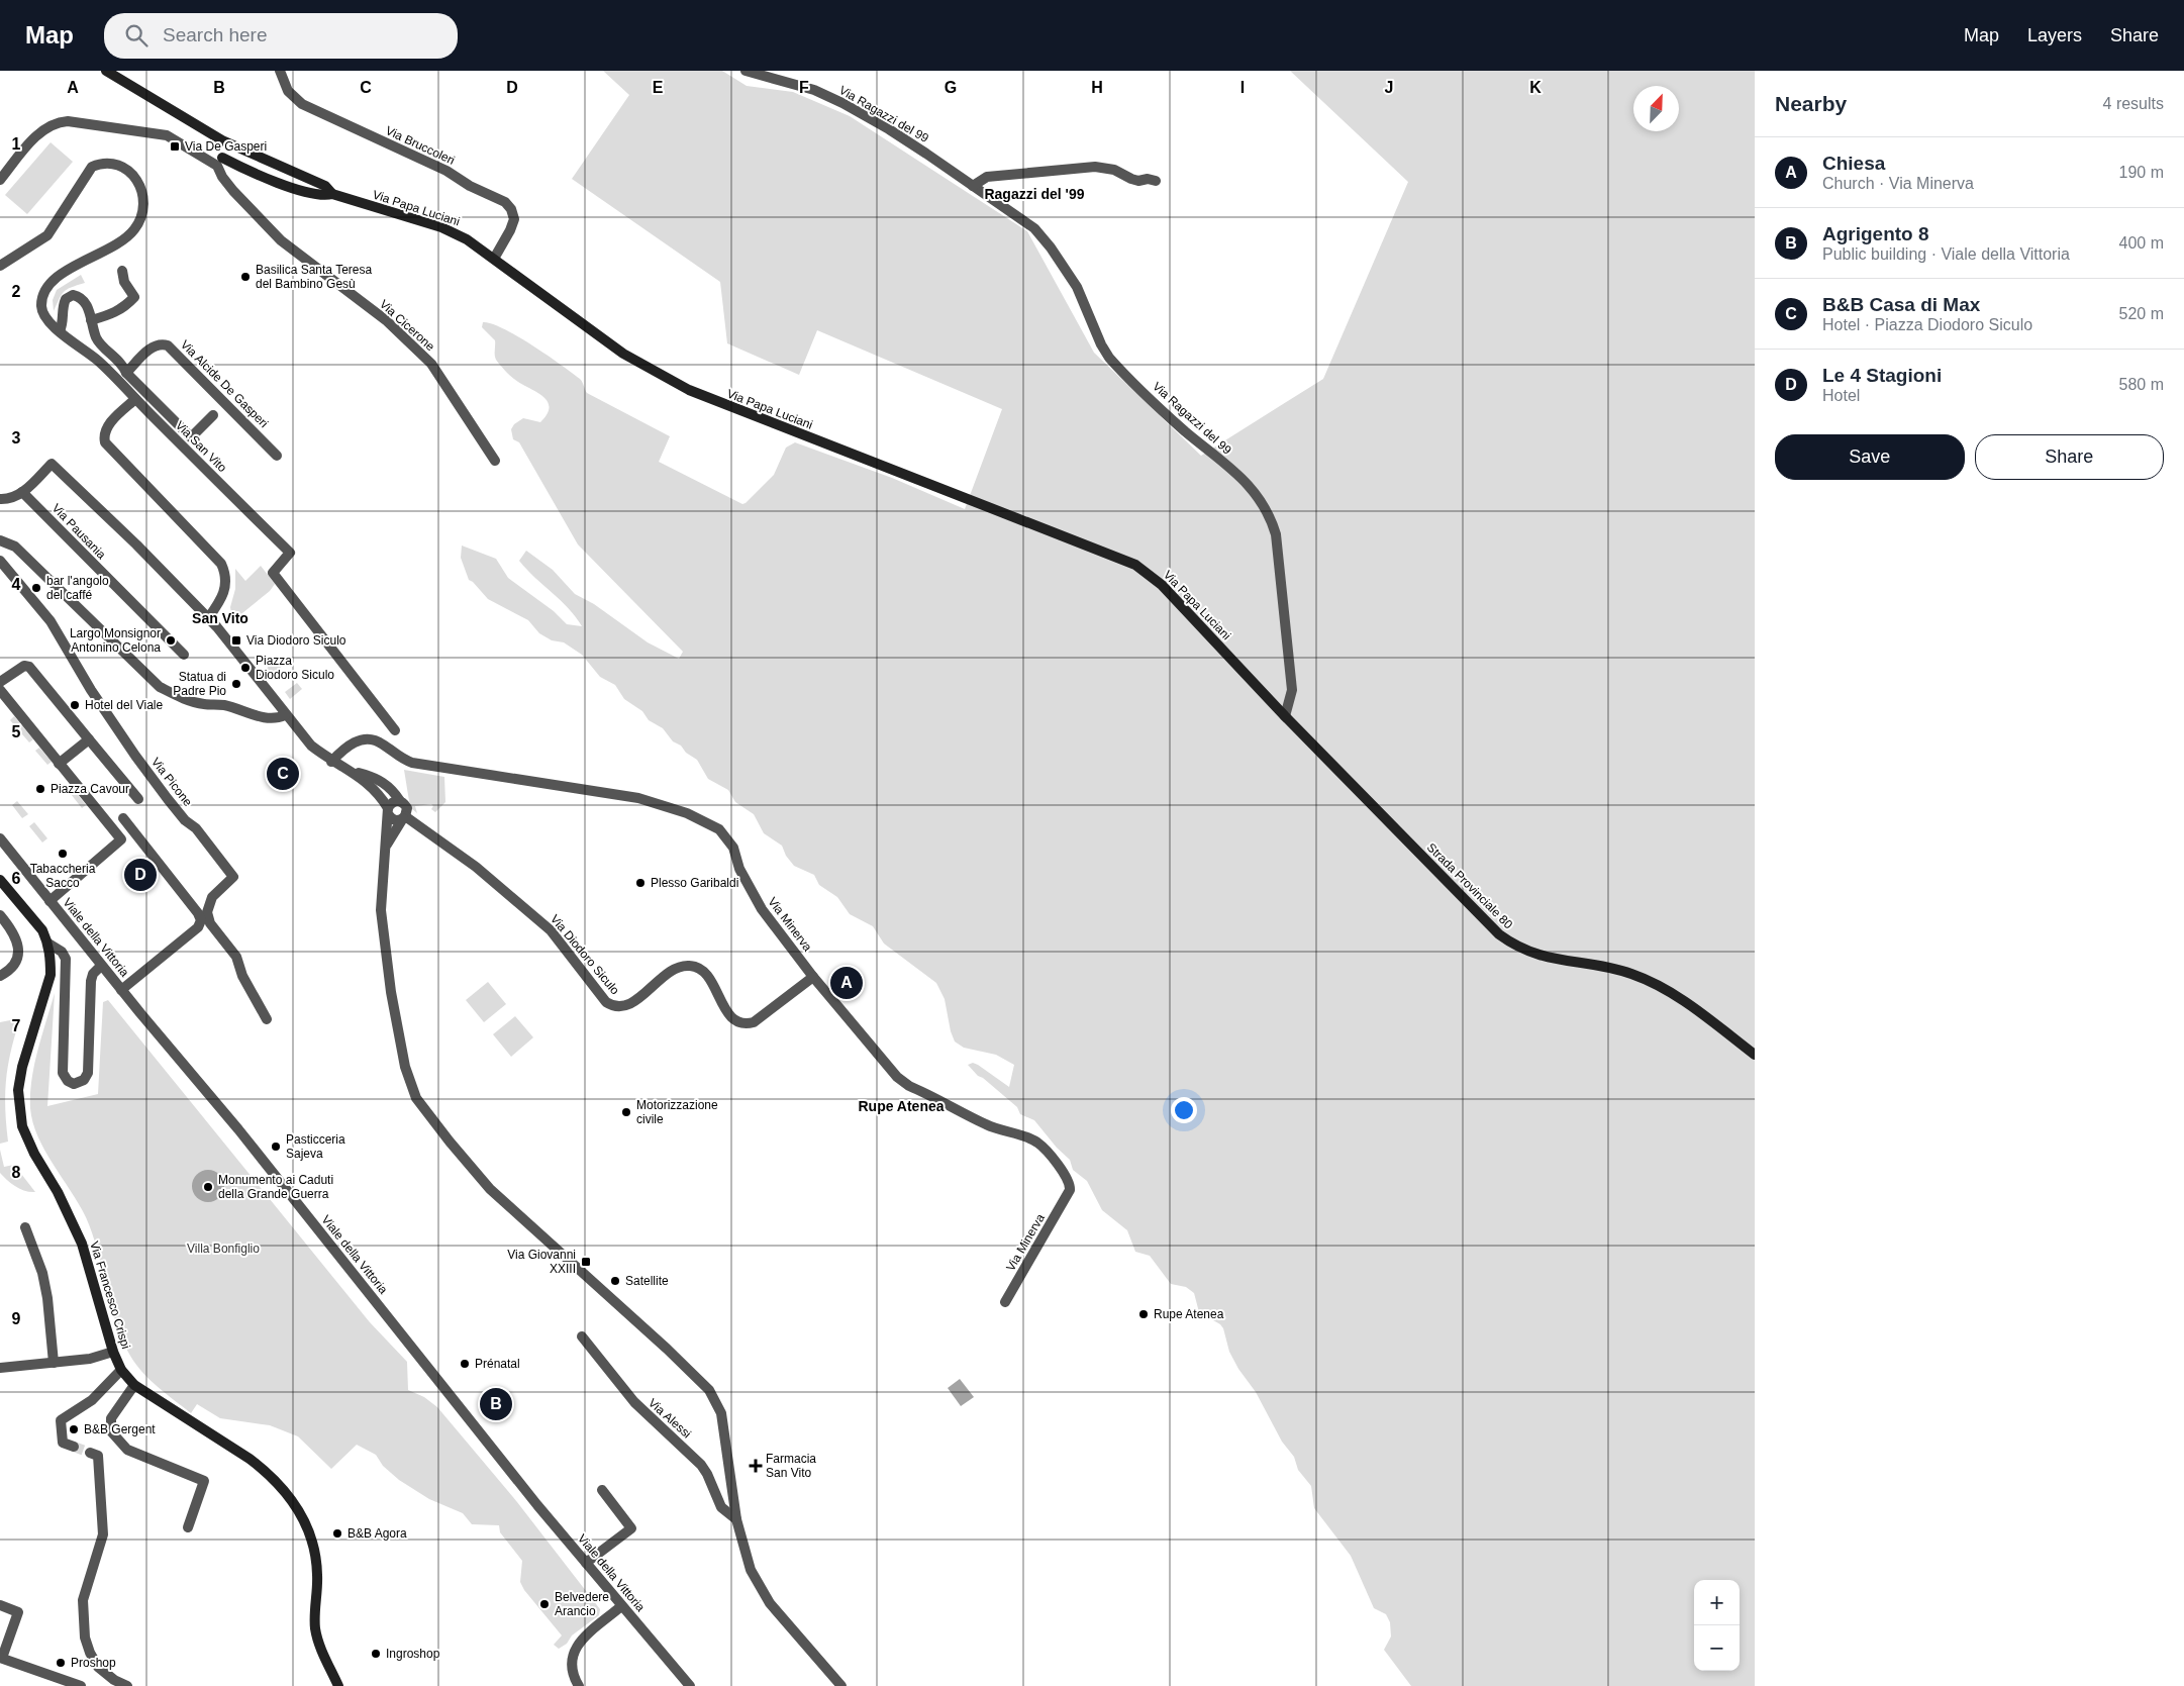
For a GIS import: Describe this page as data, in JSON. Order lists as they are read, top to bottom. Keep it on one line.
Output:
{"streets":{"street":["Via Ragazzi del 99","Via Bruccoleri","Via Papa Luciani","Via Cicerone","Via Alcide De Gasperi","Via San Vito","Via Pausania","Via Picone","Strada Provinciale 80","Via Minerva","Viale della Vittoria","Via Diodoro Siculo","Via Francesco Crispi","Via Alessi"]},"crossings":[["Via Ragazzi del 99","Via Papa Luciani"],["Via Ragazzi del 99","Strada Provinciale 80"],["Via Bruccoleri","Via Papa Luciani"],["Via Papa Luciani","Via Cicerone"],["Via Papa Luciani","Strada Provinciale 80"],["Via Minerva","Via Diodoro Siculo"]],"districts":["Ragazzi del '99","San Vito","Rupe Atenea"],"parks":["Villa Bonfiglio"],"places":{"transit":["Via De Gasperi","Via Diodoro Siculo","Via Giovanni XXIII"],"other":["Basilica Santa Teresa del Bambino Gesù","bar l'angolo del caffé","Largo Monsignor Antonino Celona","Piazza Diodoro Siculo","Statua di Padre Pio","Hotel del Viale","Piazza Cavour","Tabaccheria Sacco","Plesso Garibaldi","Motorizzazione civile","Pasticceria Sajeva","Monumento ai Caduti della Grande Guerra","Satellite","Rupe Atenea","Prénatal","B&B Gergent","B&B Agora","Belvedere Arancio","Ingroshop","Proshop"],"health":["Farmacia San Vito"]},"north":"top right","page":{"header":"Map","search":"Search here","nav":["Map","Layers","Share"],"heading":["Nearby","4 results"],"list":[{"mark":"A","name":"Chiesa","note":"Church · Via Minerva","value":"190 m"},{"mark":"B","name":"Agrigento 8","note":"Public building · Viale della Vittoria","value":"400 m"},{"mark":"C","name":"B&B Casa di Max","note":"Hotel · Piazza Diodoro Siculo","value":"520 m"},{"mark":"D","name":"Le 4 Stagioni","note":"Hotel","value":"580 m"}],"buttons":["Save","Share"],"pins":["C","D","A","B"],"map_buttons":["+","−"]},"grid":{"columns":["A","B","C","D","E","F","G","H","I","J","K"],"rows":["1","2","3","4","5","6","7","8","9"]}}
